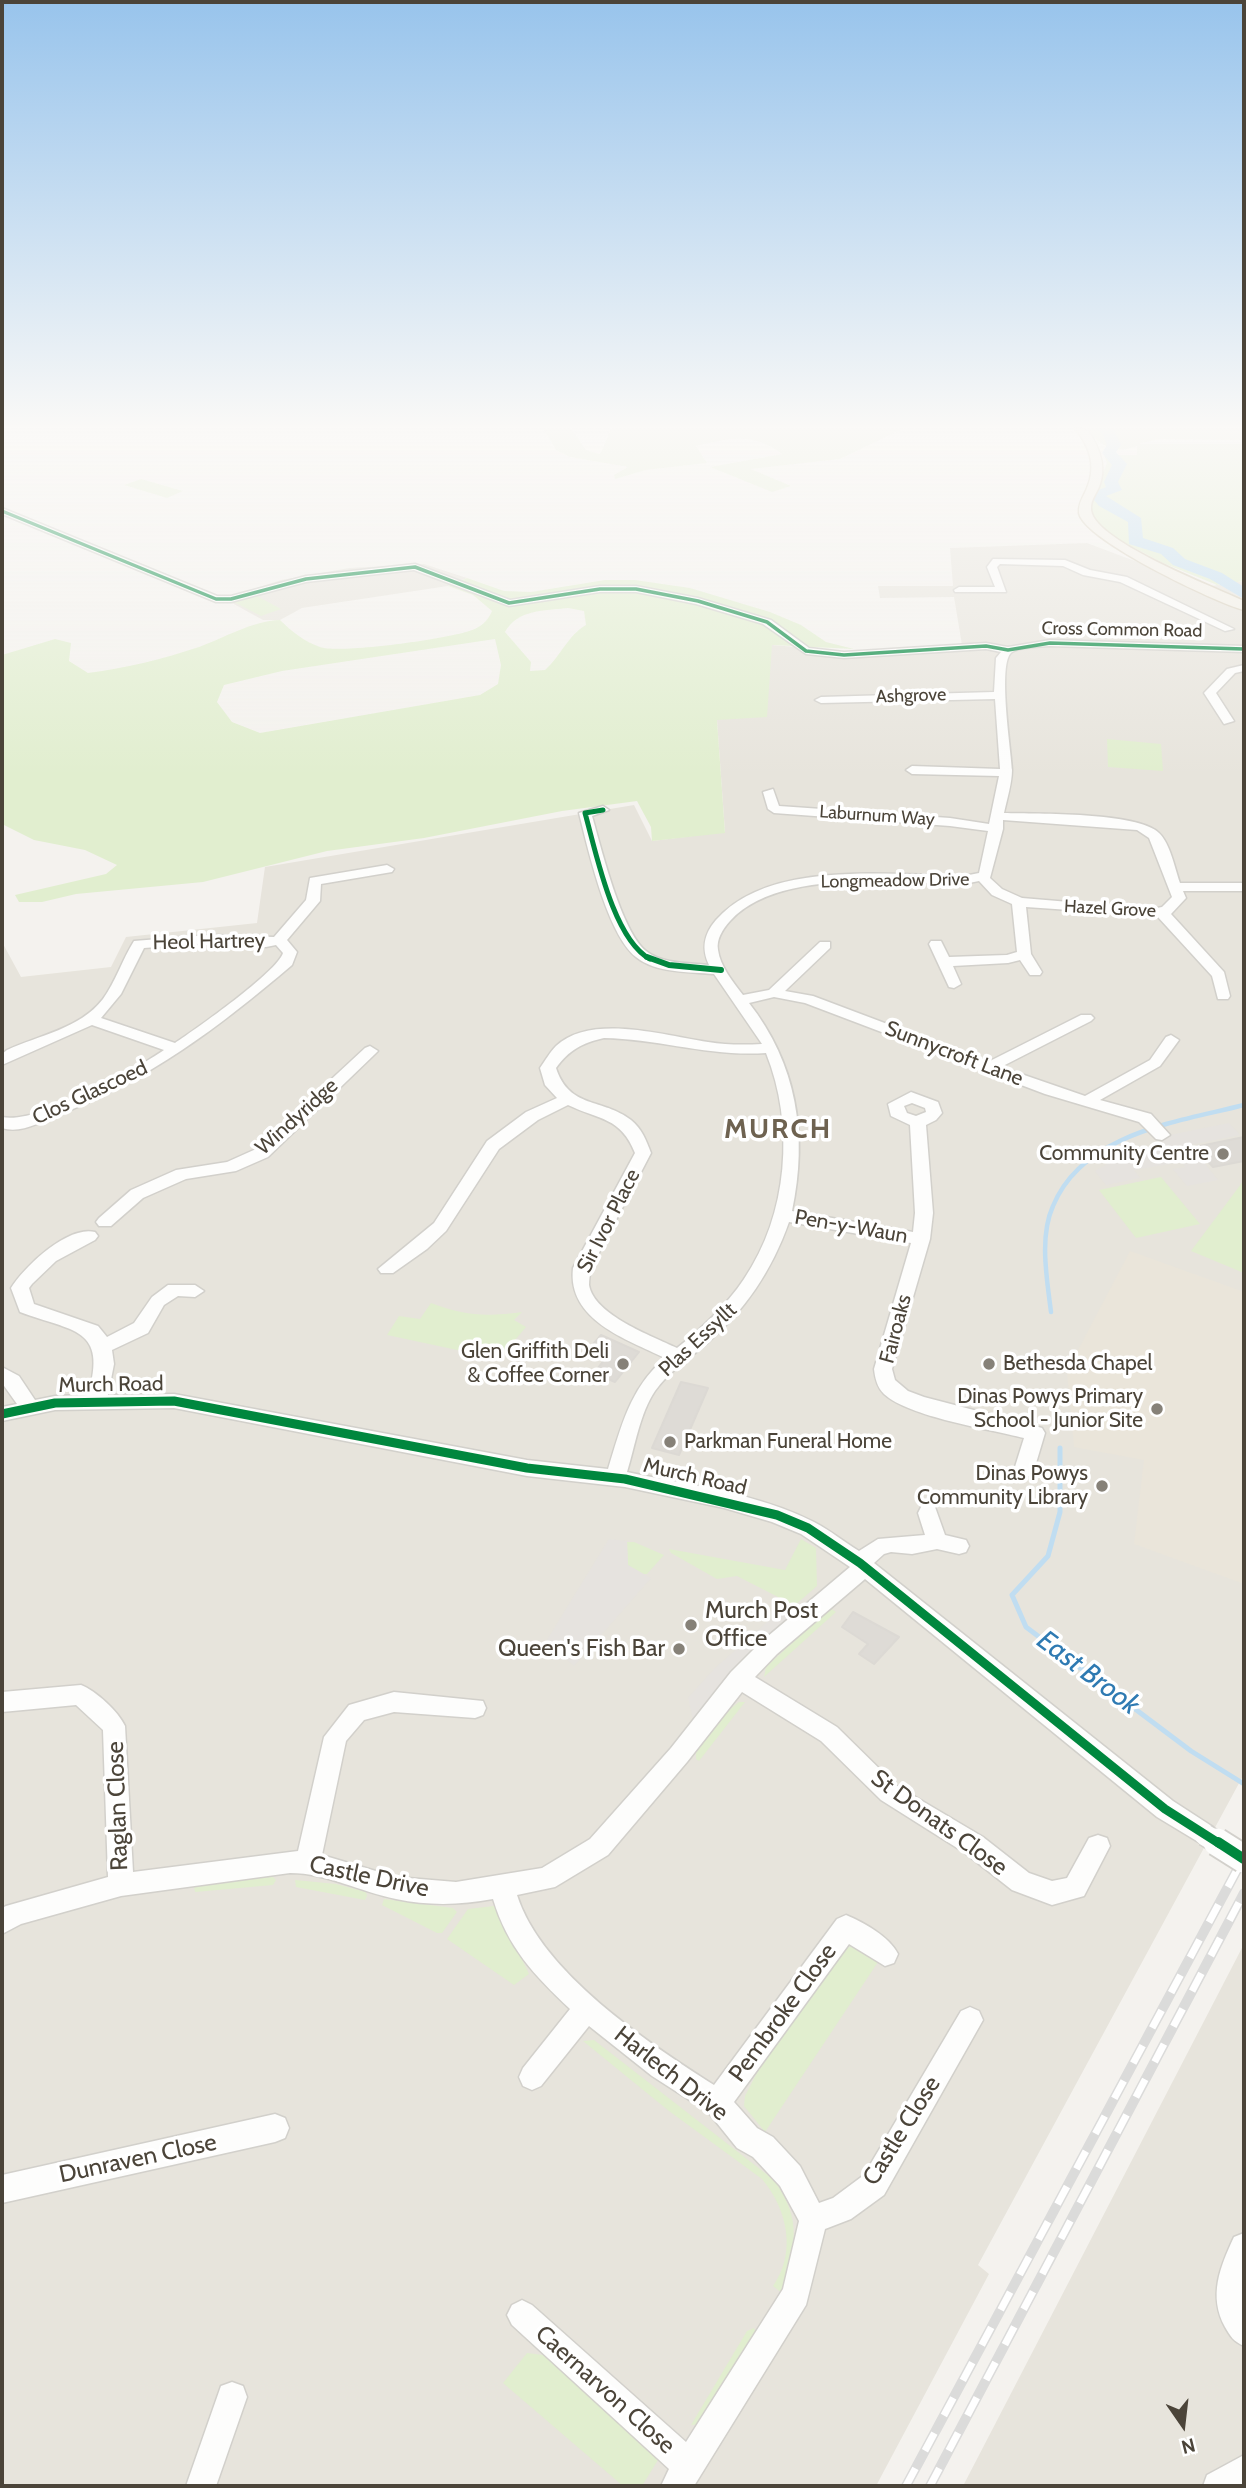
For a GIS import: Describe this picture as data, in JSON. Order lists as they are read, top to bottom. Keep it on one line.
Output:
{"streets":{"street":["Cross Common Road","Ashgrove","Laburnum Way","Longmeadow Drive","Hazel Grove","Heol Hartrey","Sunnycroft Lane","Clos Glascoed","Windyridge","Sir Ivor Place","Pen-y-Waun","Fairoaks","Plas Essyllt","Murch Road","Raglan Close","St Donats Close","Castle Drive","Pembroke Close","Harlech Drive","Castle Close","Dunraven Close","Caernarvon Close"]},"crossings":[["Cross Common Road","Longmeadow Drive"],["Ashgrove","Longmeadow Drive"],["Laburnum Way","Longmeadow Drive"],["Laburnum Way","Hazel Grove"],["Longmeadow Drive","Hazel Grove"],["Longmeadow Drive","Plas Essyllt"],["Heol Hartrey","Clos Glascoed"],["Sunnycroft Lane","Plas Essyllt"],["Sir Ivor Place","Plas Essyllt"],["Pen-y-Waun","Fairoaks"],["Pen-y-Waun","Plas Essyllt"],["Plas Essyllt","Murch Road"],["Murch Road","Castle Drive"],["Raglan Close","Castle Drive"],["St Donats Close","Castle Drive"],["Castle Drive","Harlech Drive"],["Pembroke Close","Harlech Drive"],["Harlech Drive","Castle Close"]],"districts":["MURCH"],"water":["East Brook"],"places":["Community Centre","Glen Griffith Deli & Coffee Corner","Bethesda Chapel","Dinas Powys Primary School - Junior Site","Parkman Funeral Home","Dinas Powys Community Library","Murch Post Office","Queen's Fish Bar"],"north":"bottom"}
